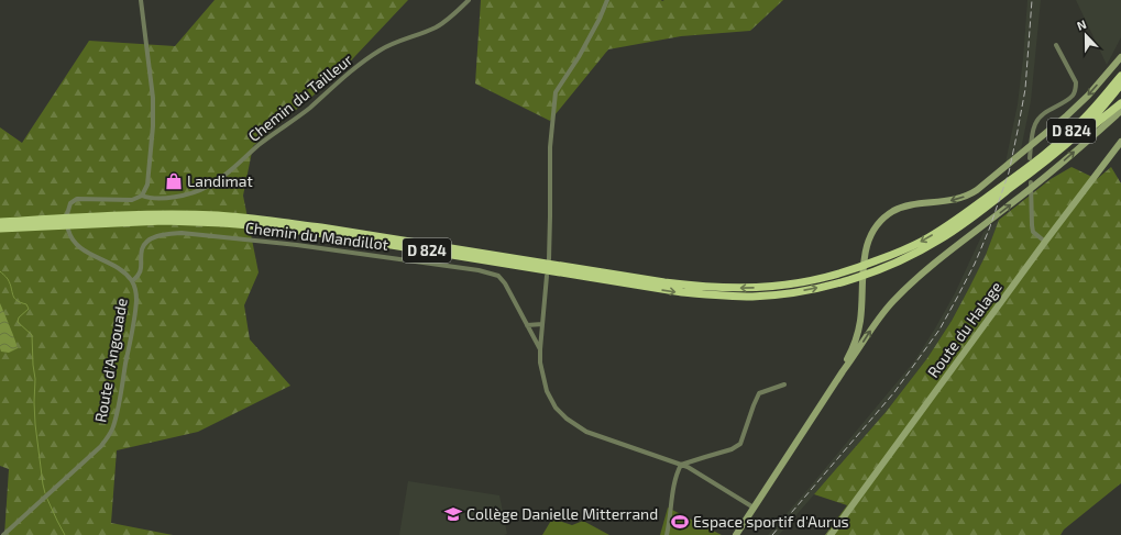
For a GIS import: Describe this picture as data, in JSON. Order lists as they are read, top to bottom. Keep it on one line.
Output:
{"streets":{"highway":["D 824"],"main road":["Route du Halage"],"street":["Chemin du Tailleur","Chemin du Mandillot","Route d'Angouade"]},"crossings":[["Chemin du Mandillot","Route d'Angouade"]],"places":{"shop":["Landimat"],"school or university":["Collège Danielle Mitterrand"],"sports":["Espace sportif d'Aurus"]},"north":"top"}
